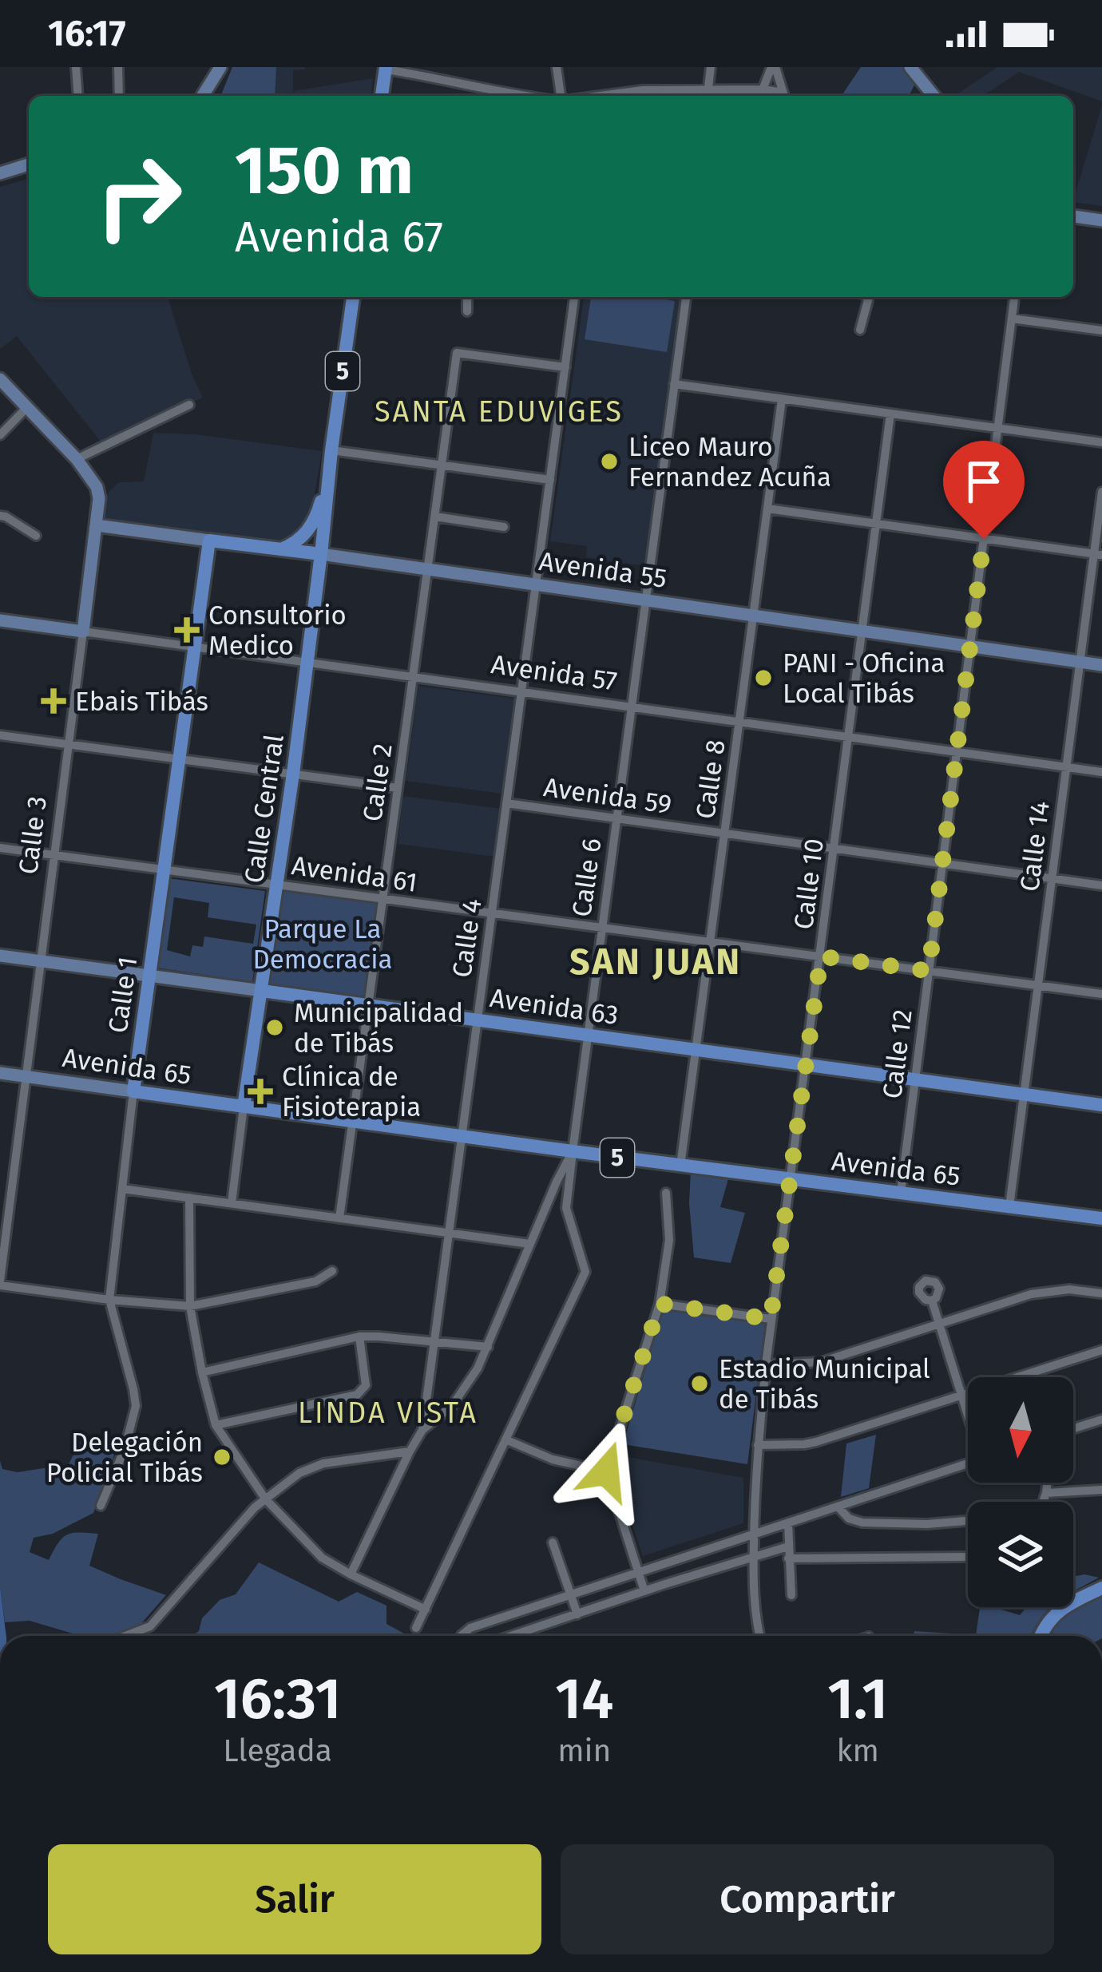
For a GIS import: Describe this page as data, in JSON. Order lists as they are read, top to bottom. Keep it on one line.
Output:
{"streets":{"main road":["5","Avenida 55","Calle Central","Calle 1","Avenida 63","Avenida 65"],"street":["Avenida 57","Calle 8","Calle 2","Avenida 59","Calle 3","Calle 14","Avenida 61","Calle 6","Calle 10","Calle 4","Calle 12"]},"crossings":[["Avenida 55","Calle 8"],["Avenida 55","Calle 2"],["Avenida 55","Calle Central"],["Avenida 55","Calle 3"],["Avenida 55","Calle 14"],["Avenida 55","Calle 6"],["Avenida 55","Calle 10"],["Avenida 55","Calle 4"],["Avenida 55","Calle 1"],["Avenida 55","Calle 12"],["Avenida 57","Calle 8"],["Avenida 57","Calle 2"],["Avenida 57","Calle Central"],["Avenida 57","Calle 3"],["Avenida 57","Calle 14"],["Avenida 57","Calle 6"],["Avenida 57","Calle 10"],["Avenida 57","Calle 4"],["Avenida 57","Calle 1"],["Avenida 57","Calle 12"],["Calle 8","Avenida 59"],["Calle 8","Avenida 61"],["Calle 8","Avenida 63"],["Calle 8","Avenida 65"],["Calle 2","Avenida 61"],["Calle 2","Calle 4"],["Calle 2","Avenida 63"],["Calle 2","Avenida 65"],["Avenida 59","Calle 14"],["Avenida 59","Calle 6"],["Avenida 59","Calle 10"],["Avenida 59","Calle 4"],["Avenida 59","Calle 12"],["Calle Central","Avenida 61"],["Calle Central","Avenida 63"],["Calle Central","Avenida 65"],["Calle 3","Avenida 61"],["Calle 3","Avenida 63"],["Calle 3","Avenida 65"],["Calle 14","Avenida 61"],["Calle 14","Avenida 63"],["Calle 14","Avenida 65"],["Avenida 61","Calle 6"],["Avenida 61","Calle 10"],["Avenida 61","Calle 4"],["Avenida 61","Calle 1"],["Avenida 61","Calle 12"],["Calle 6","Calle 4"],["Calle 6","Avenida 63"],["Calle 6","Avenida 65"],["Calle 10","Avenida 63"],["Calle 10","Avenida 65"],["Calle 4","Avenida 63"],["Calle 4","Avenida 65"],["Calle 1","Avenida 63"],["Calle 1","Avenida 65"],["Avenida 63","Calle 12"],["Calle 12","Avenida 65"]],"districts":["SANTA EDUVIGES","SAN JUAN","LINDA VISTA"],"parks":["Parque La Democracia"],"places":{"other":["Liceo Mauro Fernandez Acuña","PANI - Oficina Local Tibás","Municipalidad de Tibás","Estadio Municipal de Tibás","Delegación Policial Tibás"],"health":["Consultorio Medico","Ebais Tibás","Clínica de Fisioterapia"]},"north":"bottom","page":{"status":"16:17","turn":["150 m","Avenida 67"],"eta":["16:31","Llegada","14","min","1.1","km"],"buttons":["Salir","Compartir"]}}
